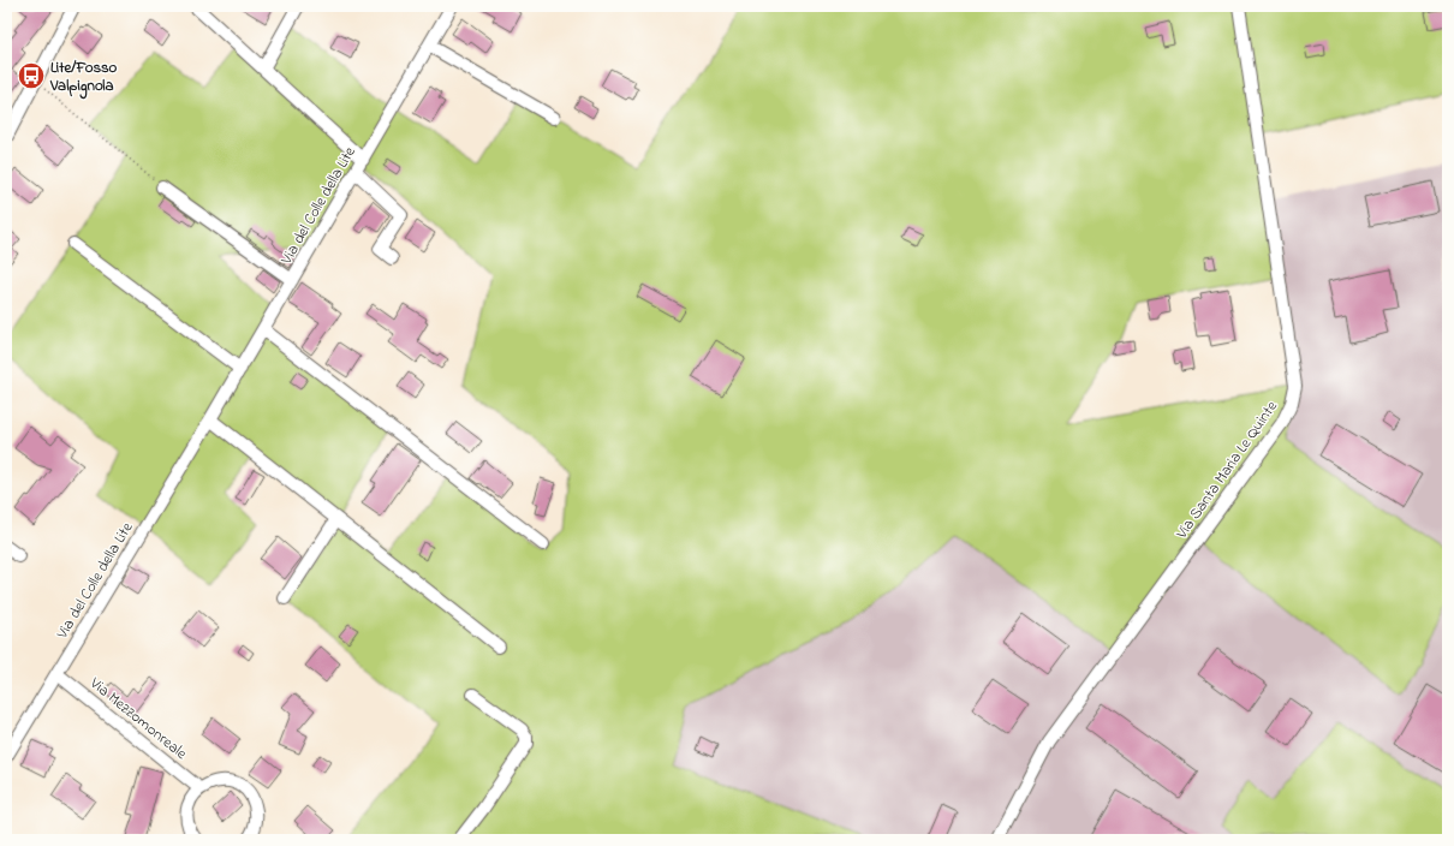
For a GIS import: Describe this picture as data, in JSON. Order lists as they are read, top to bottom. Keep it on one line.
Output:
{"streets":{"street":["Via del Colle della Lite","Via Santa Maria Le Quinte","Via Mezzomonreale"]},"crossings":[["Via del Colle della Lite","Via Mezzomonreale"]],"places":{"bus stop":["Lite/Fosso Valpignola"]}}
